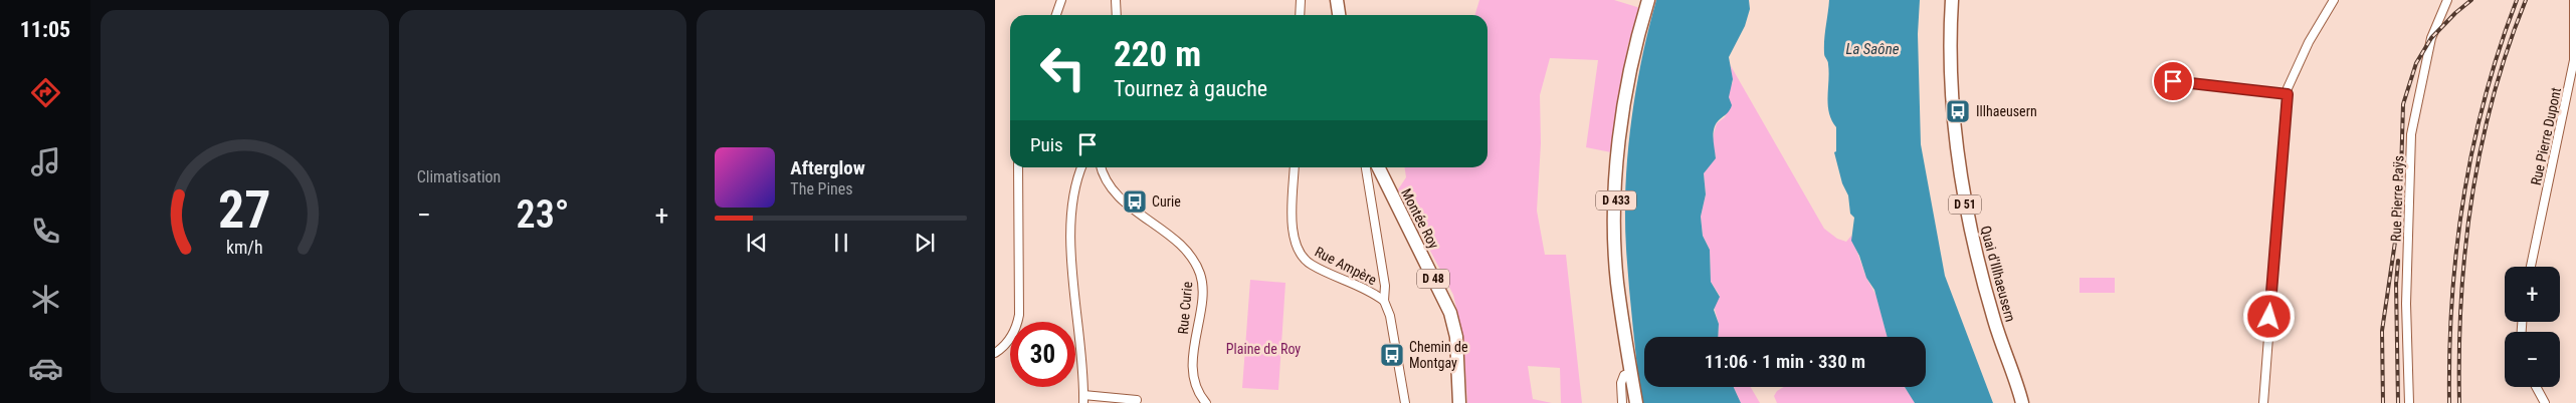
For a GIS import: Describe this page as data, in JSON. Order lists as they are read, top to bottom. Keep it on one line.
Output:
{"streets":{"main road":["D 433","D 51","Montée Roy","Quai d'Illhaeusern","D 48"],"street":["Rue Pierre Dupont","Rue Pierre Paÿs","Rue Ampère","Rue Curie"]},"water":["La Saône"],"parks":["Plaine de Roy"],"places":{"bus stop":["Illhaeusern","Curie","Chemin de Montgay"]},"page":{"tabs":"11:05","tile":"Climatisation","turn":["220 m","Tournez à gauche"],"then":"Puis","song":["Afterglow","The Pines"],"heat":["−","23°","+"],"map_buttons":["+","−"],"limit":"30","trip":"11:06 · 1 min · 330 m","gauge":["27","km/h"]}}
